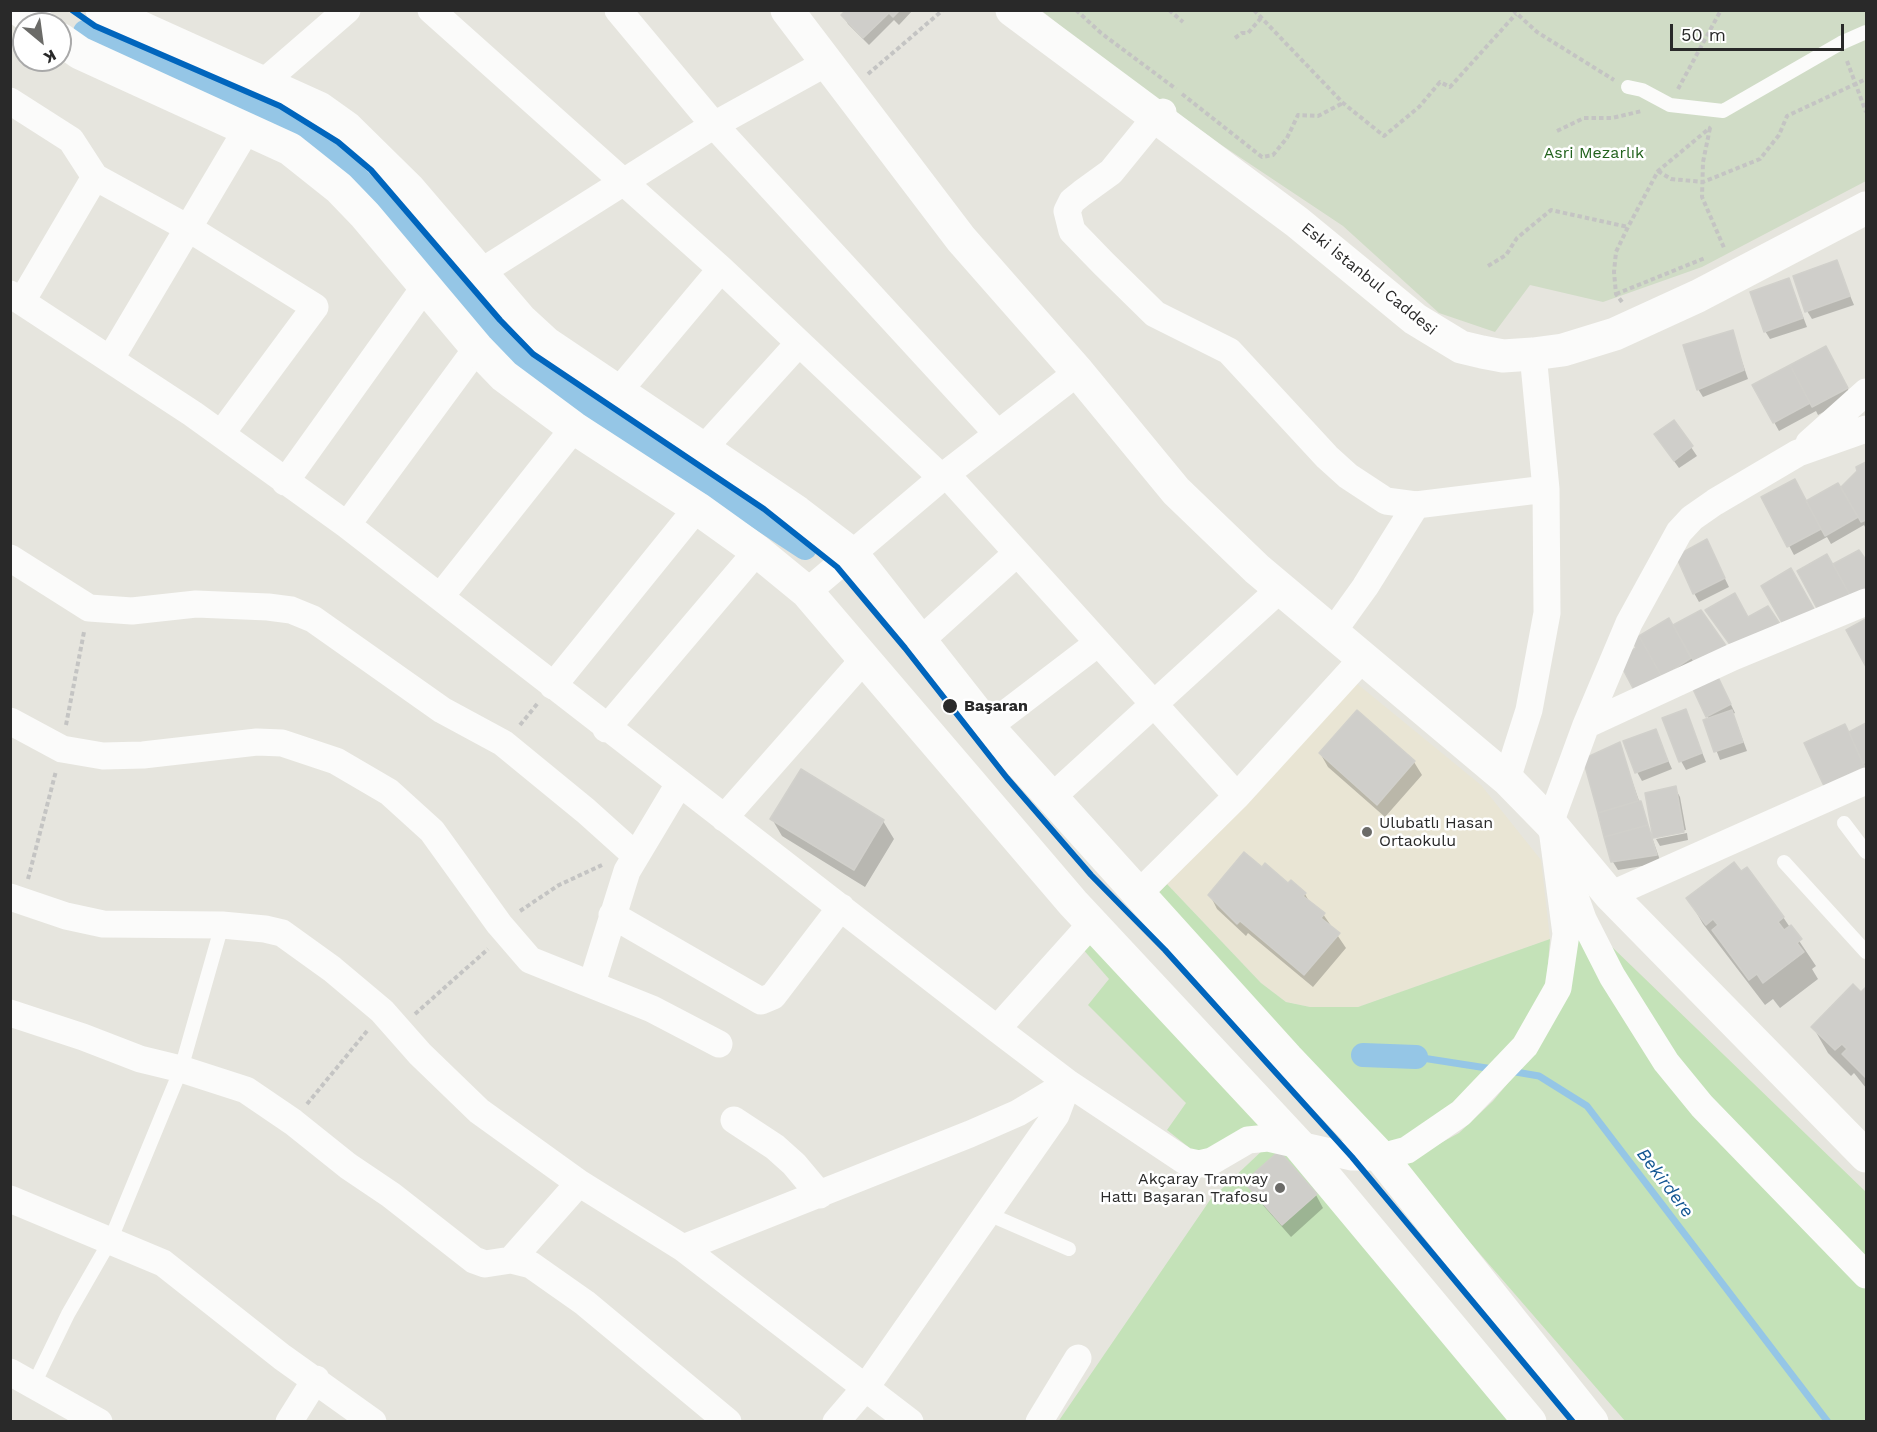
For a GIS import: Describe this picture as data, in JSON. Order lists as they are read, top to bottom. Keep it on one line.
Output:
{"streets":{"main road":["Eski İstanbul Caddesi"]},"water":["Bekirdere"],"parks":["Asri Mezarlık"],"places":["Başaran","Ulubatlı Hasan Ortaokulu","Akçaray Tramvay Hattı Başaran Trafosu"],"scale_bar":"50 m","north":"bottom right"}
